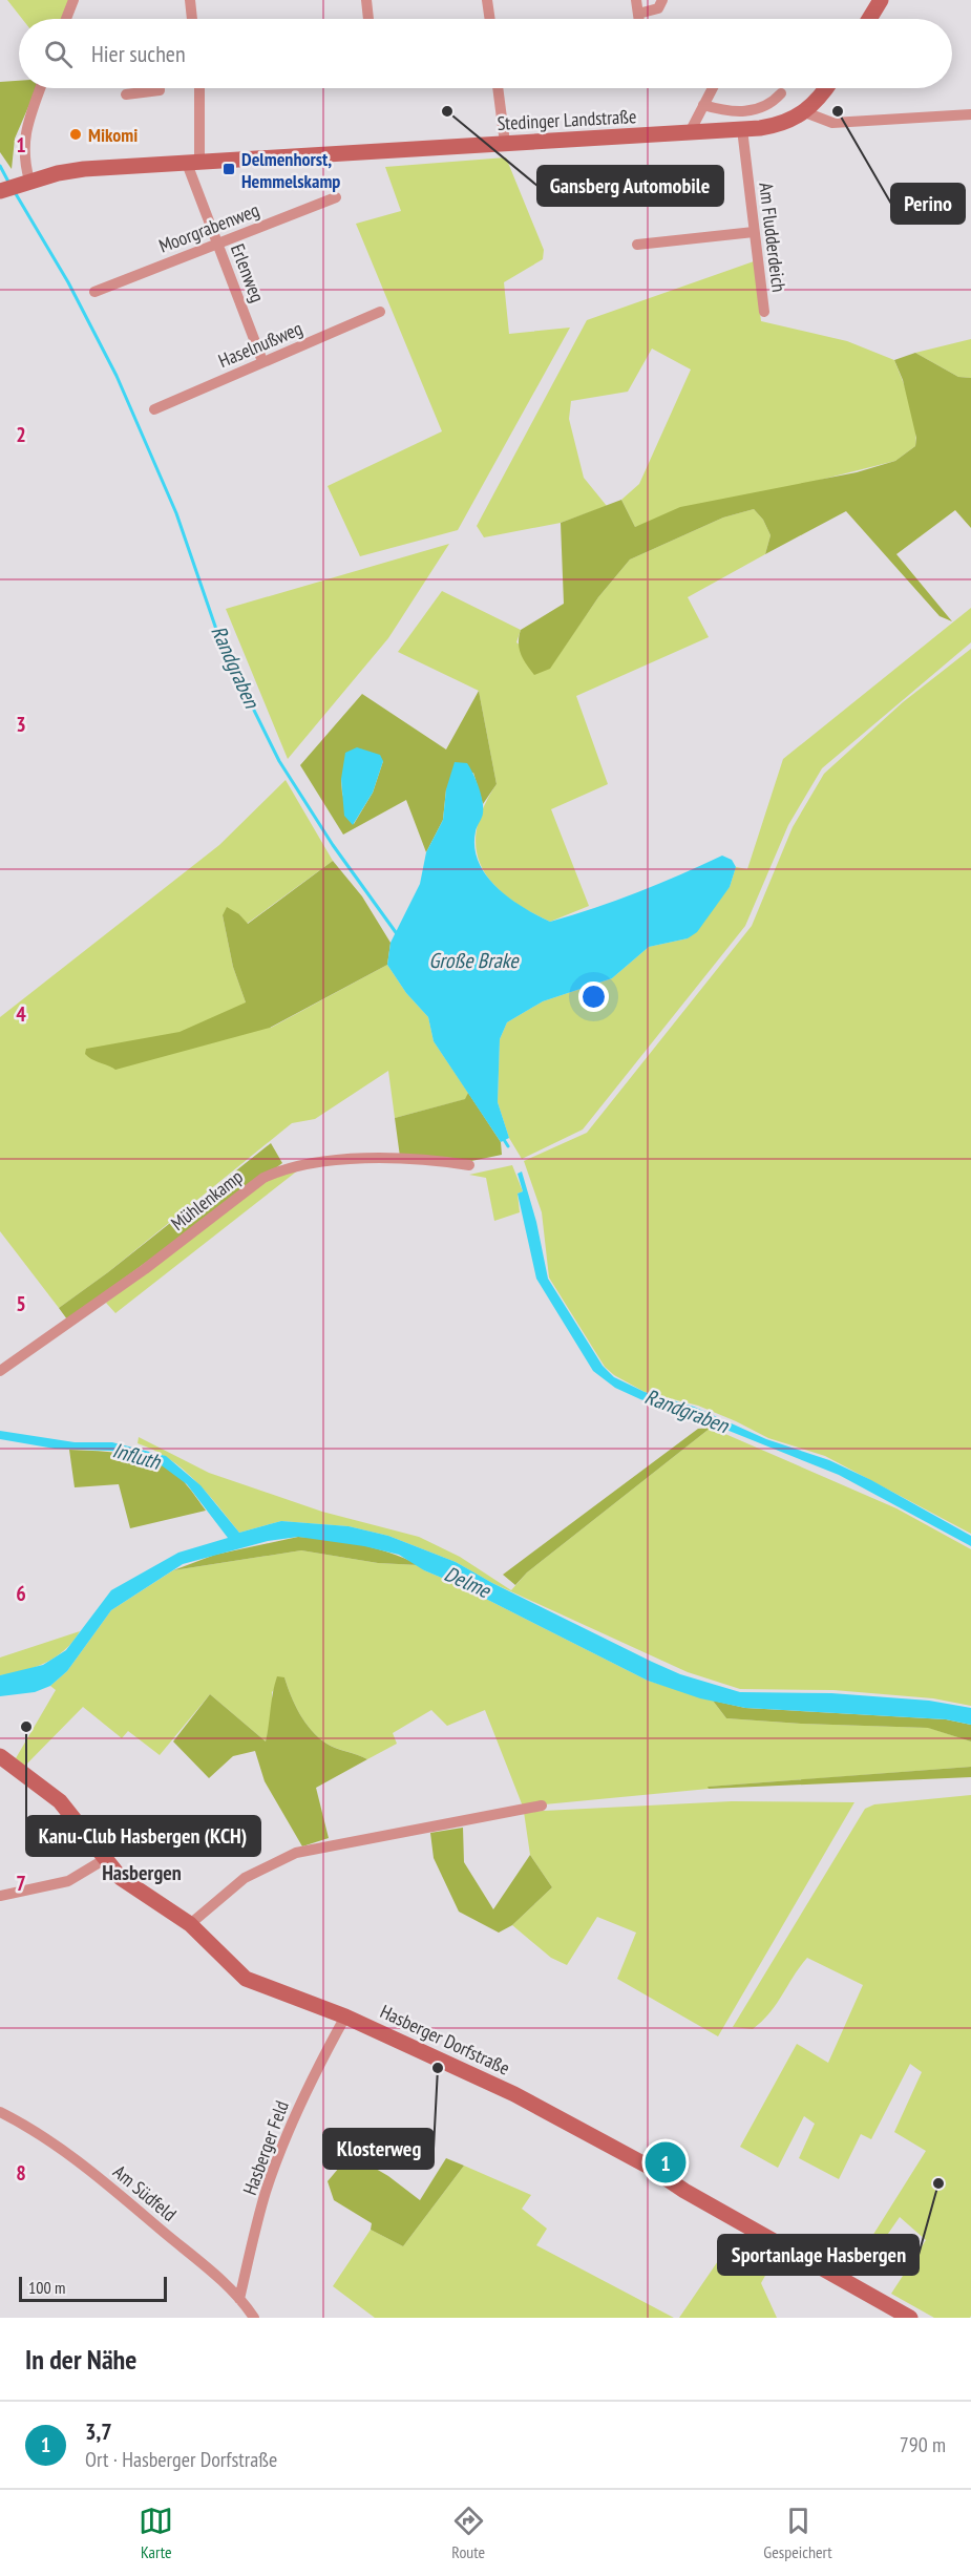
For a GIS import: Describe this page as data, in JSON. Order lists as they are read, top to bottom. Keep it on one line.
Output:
{"streets":{"street":["Stedinger Landstraße","Moorgrabenweg","Am Fludderdeich","Erlenweg","Haselnußweg","Mühlenkamp","Hasberger Dorfstraße","Hasberger Feld","Am Südfeld"]},"crossings":[["Stedinger Landstraße","Am Fludderdeich"],["Stedinger Landstraße","Erlenweg"],["Moorgrabenweg","Erlenweg"],["Erlenweg","Haselnußweg"],["Hasberger Dorfstraße","Hasberger Feld"],["Hasberger Feld","Am Südfeld"]],"districts":["Hasbergen"],"water":["Randgraben","Große Brake","Influth","Delme"],"places":{"other":["Gansberg Automobile","Perino","Mikomi","Kanu-Club Hasbergen (KCH)","Klosterweg","Sportanlage Hasbergen"],"transit":["Delmenhorst, Hemmelskamp"]},"scale_bar":"100 m","page":{"search":"Hier suchen","pins":"1","scale":"100 m","heading":"In der Nähe","list":[{"mark":"1","name":"3,7","note":"Ort · Hasberger Dorfstraße","value":"790 m"}],"nav":["Karte","Route","Gespeichert"]},"grid":{"rows":["1","2","3","4","5","6","7","8"]}}
